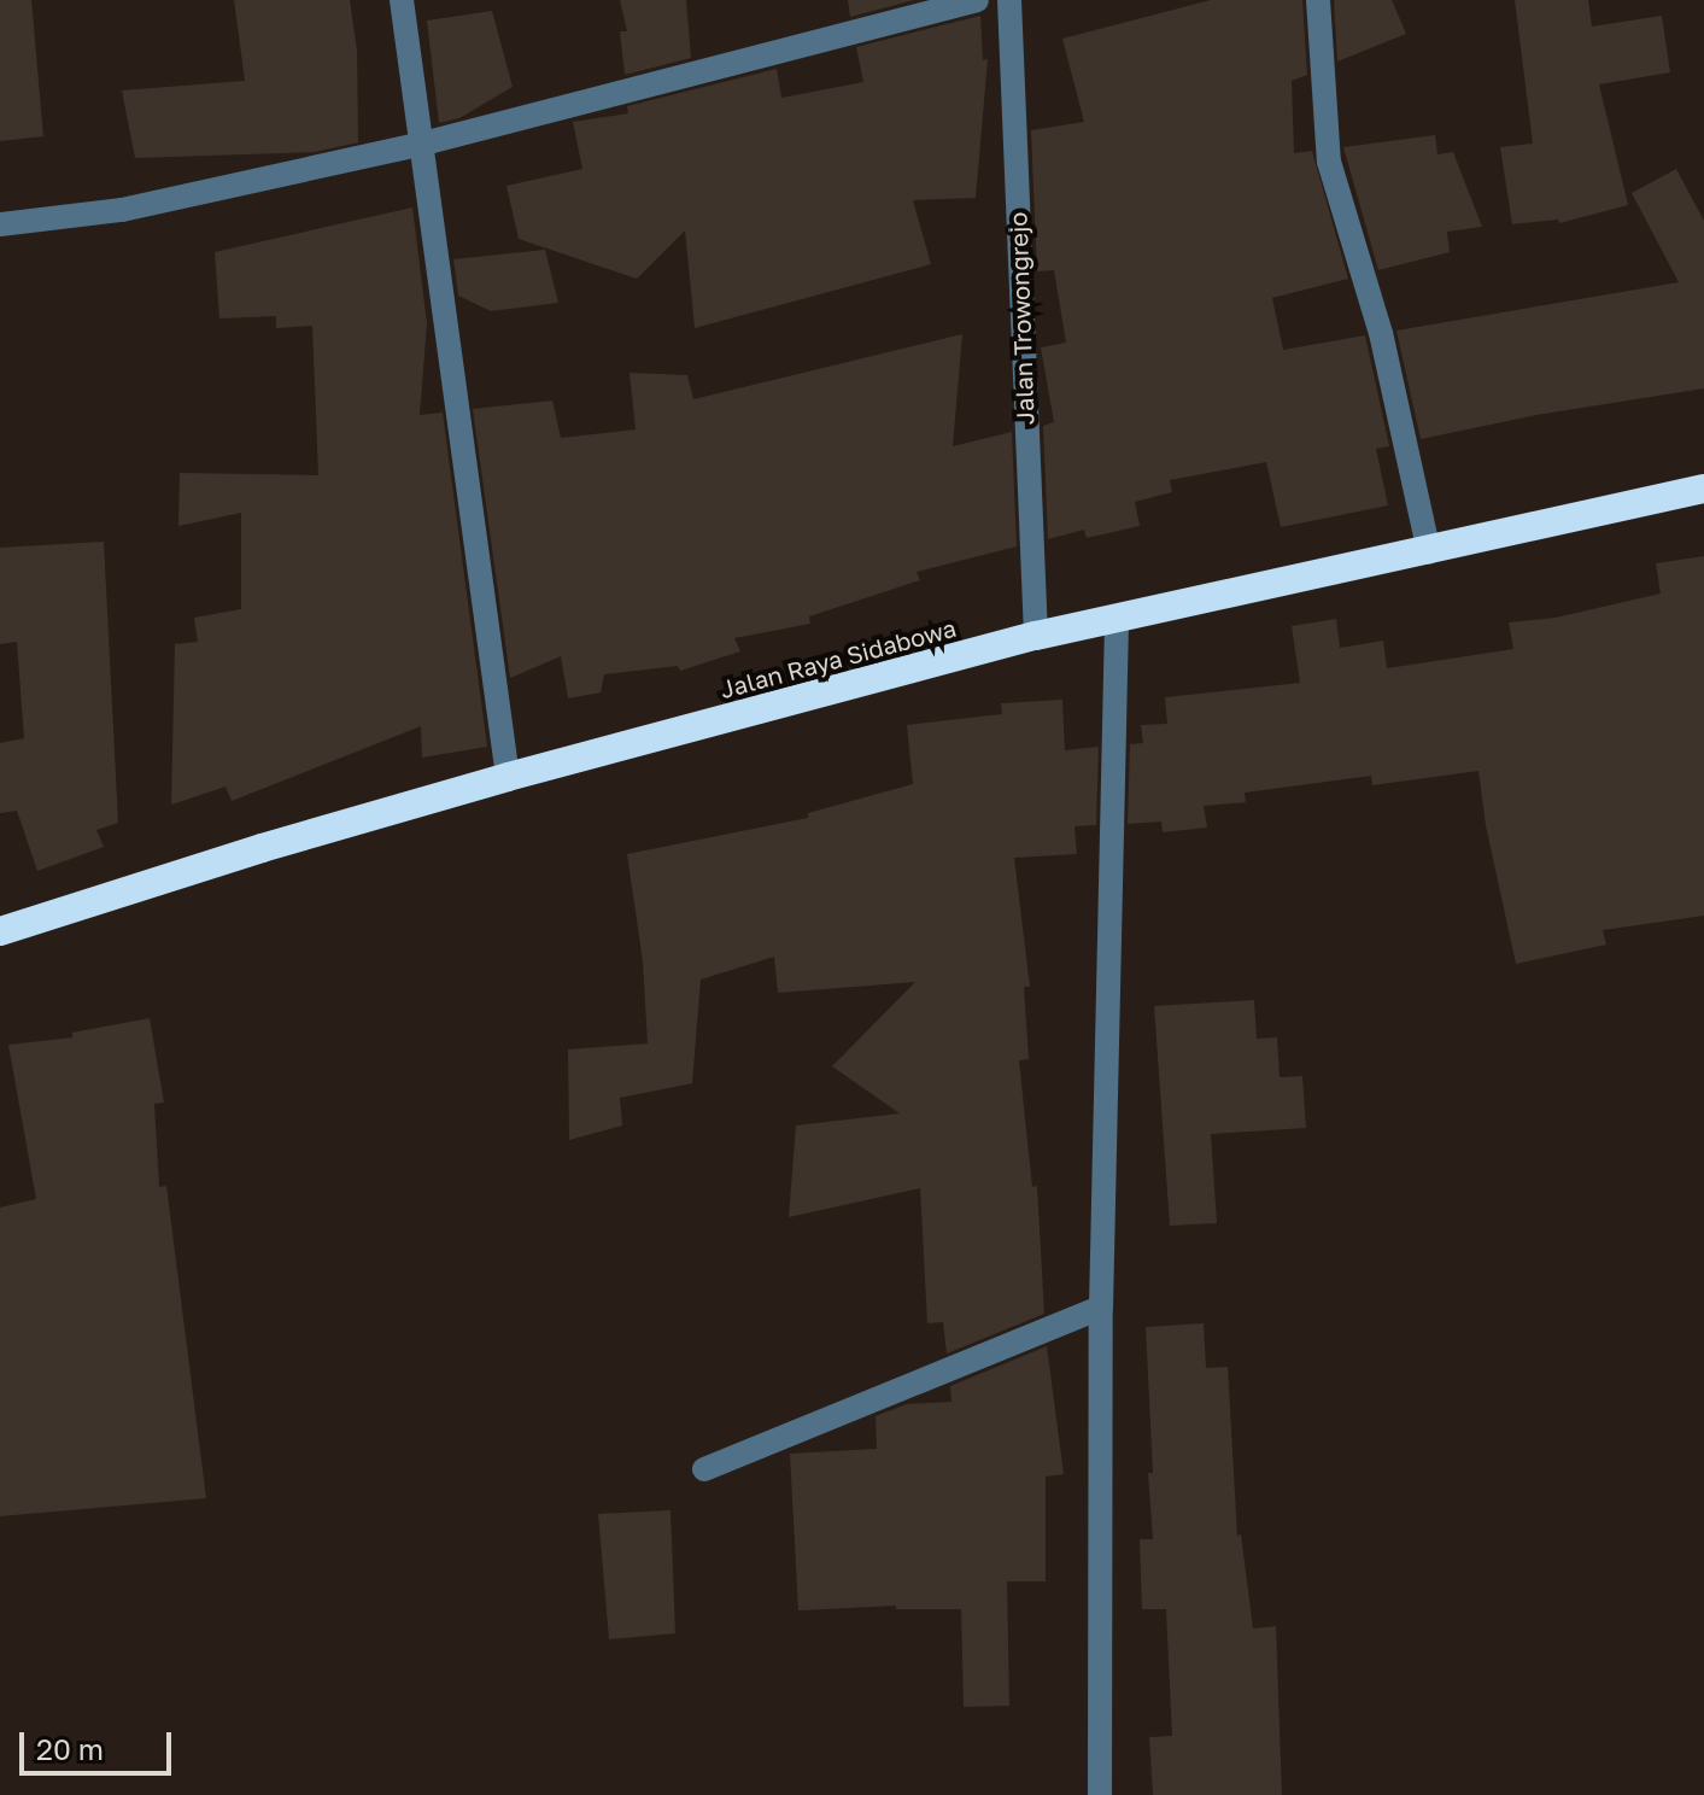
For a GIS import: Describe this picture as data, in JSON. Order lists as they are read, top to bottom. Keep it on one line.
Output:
{"streets":{"highway":["Jalan Raya Sidabowa"],"street":["Jalan Trowongrejo"]},"crossings":[["Jalan Trowongrejo","Jalan Raya Sidabowa"]],"scale_bar":"20 m"}
